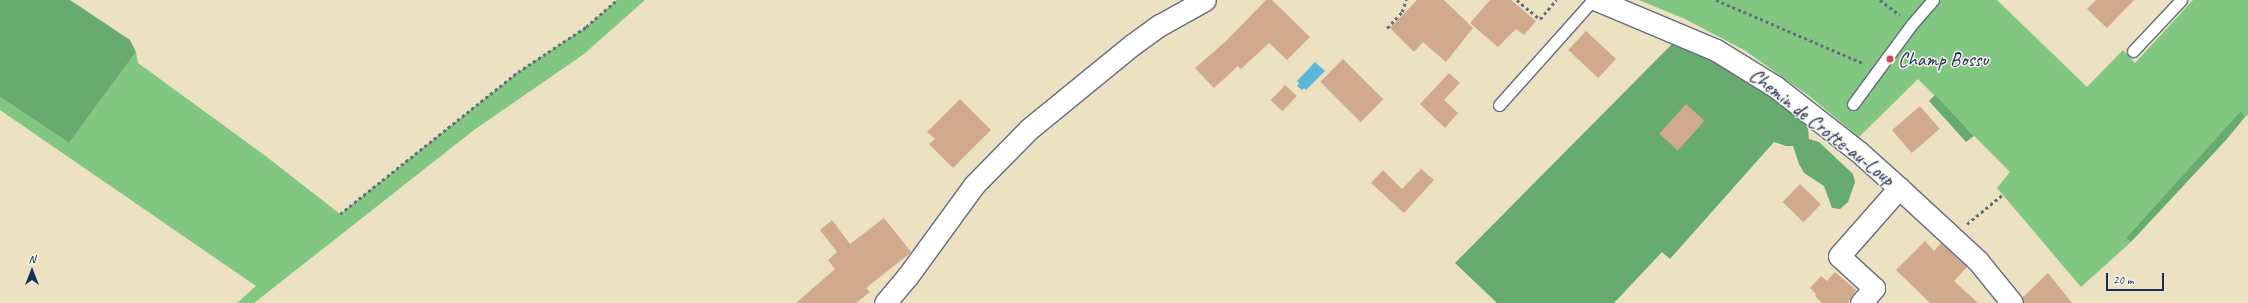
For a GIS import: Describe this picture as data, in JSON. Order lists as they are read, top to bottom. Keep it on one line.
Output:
{"streets":{"street":["Chemin de Crotte-au-Loup"]},"places":["Champ Bossu"],"scale_bar":"20 m","north":"top"}
